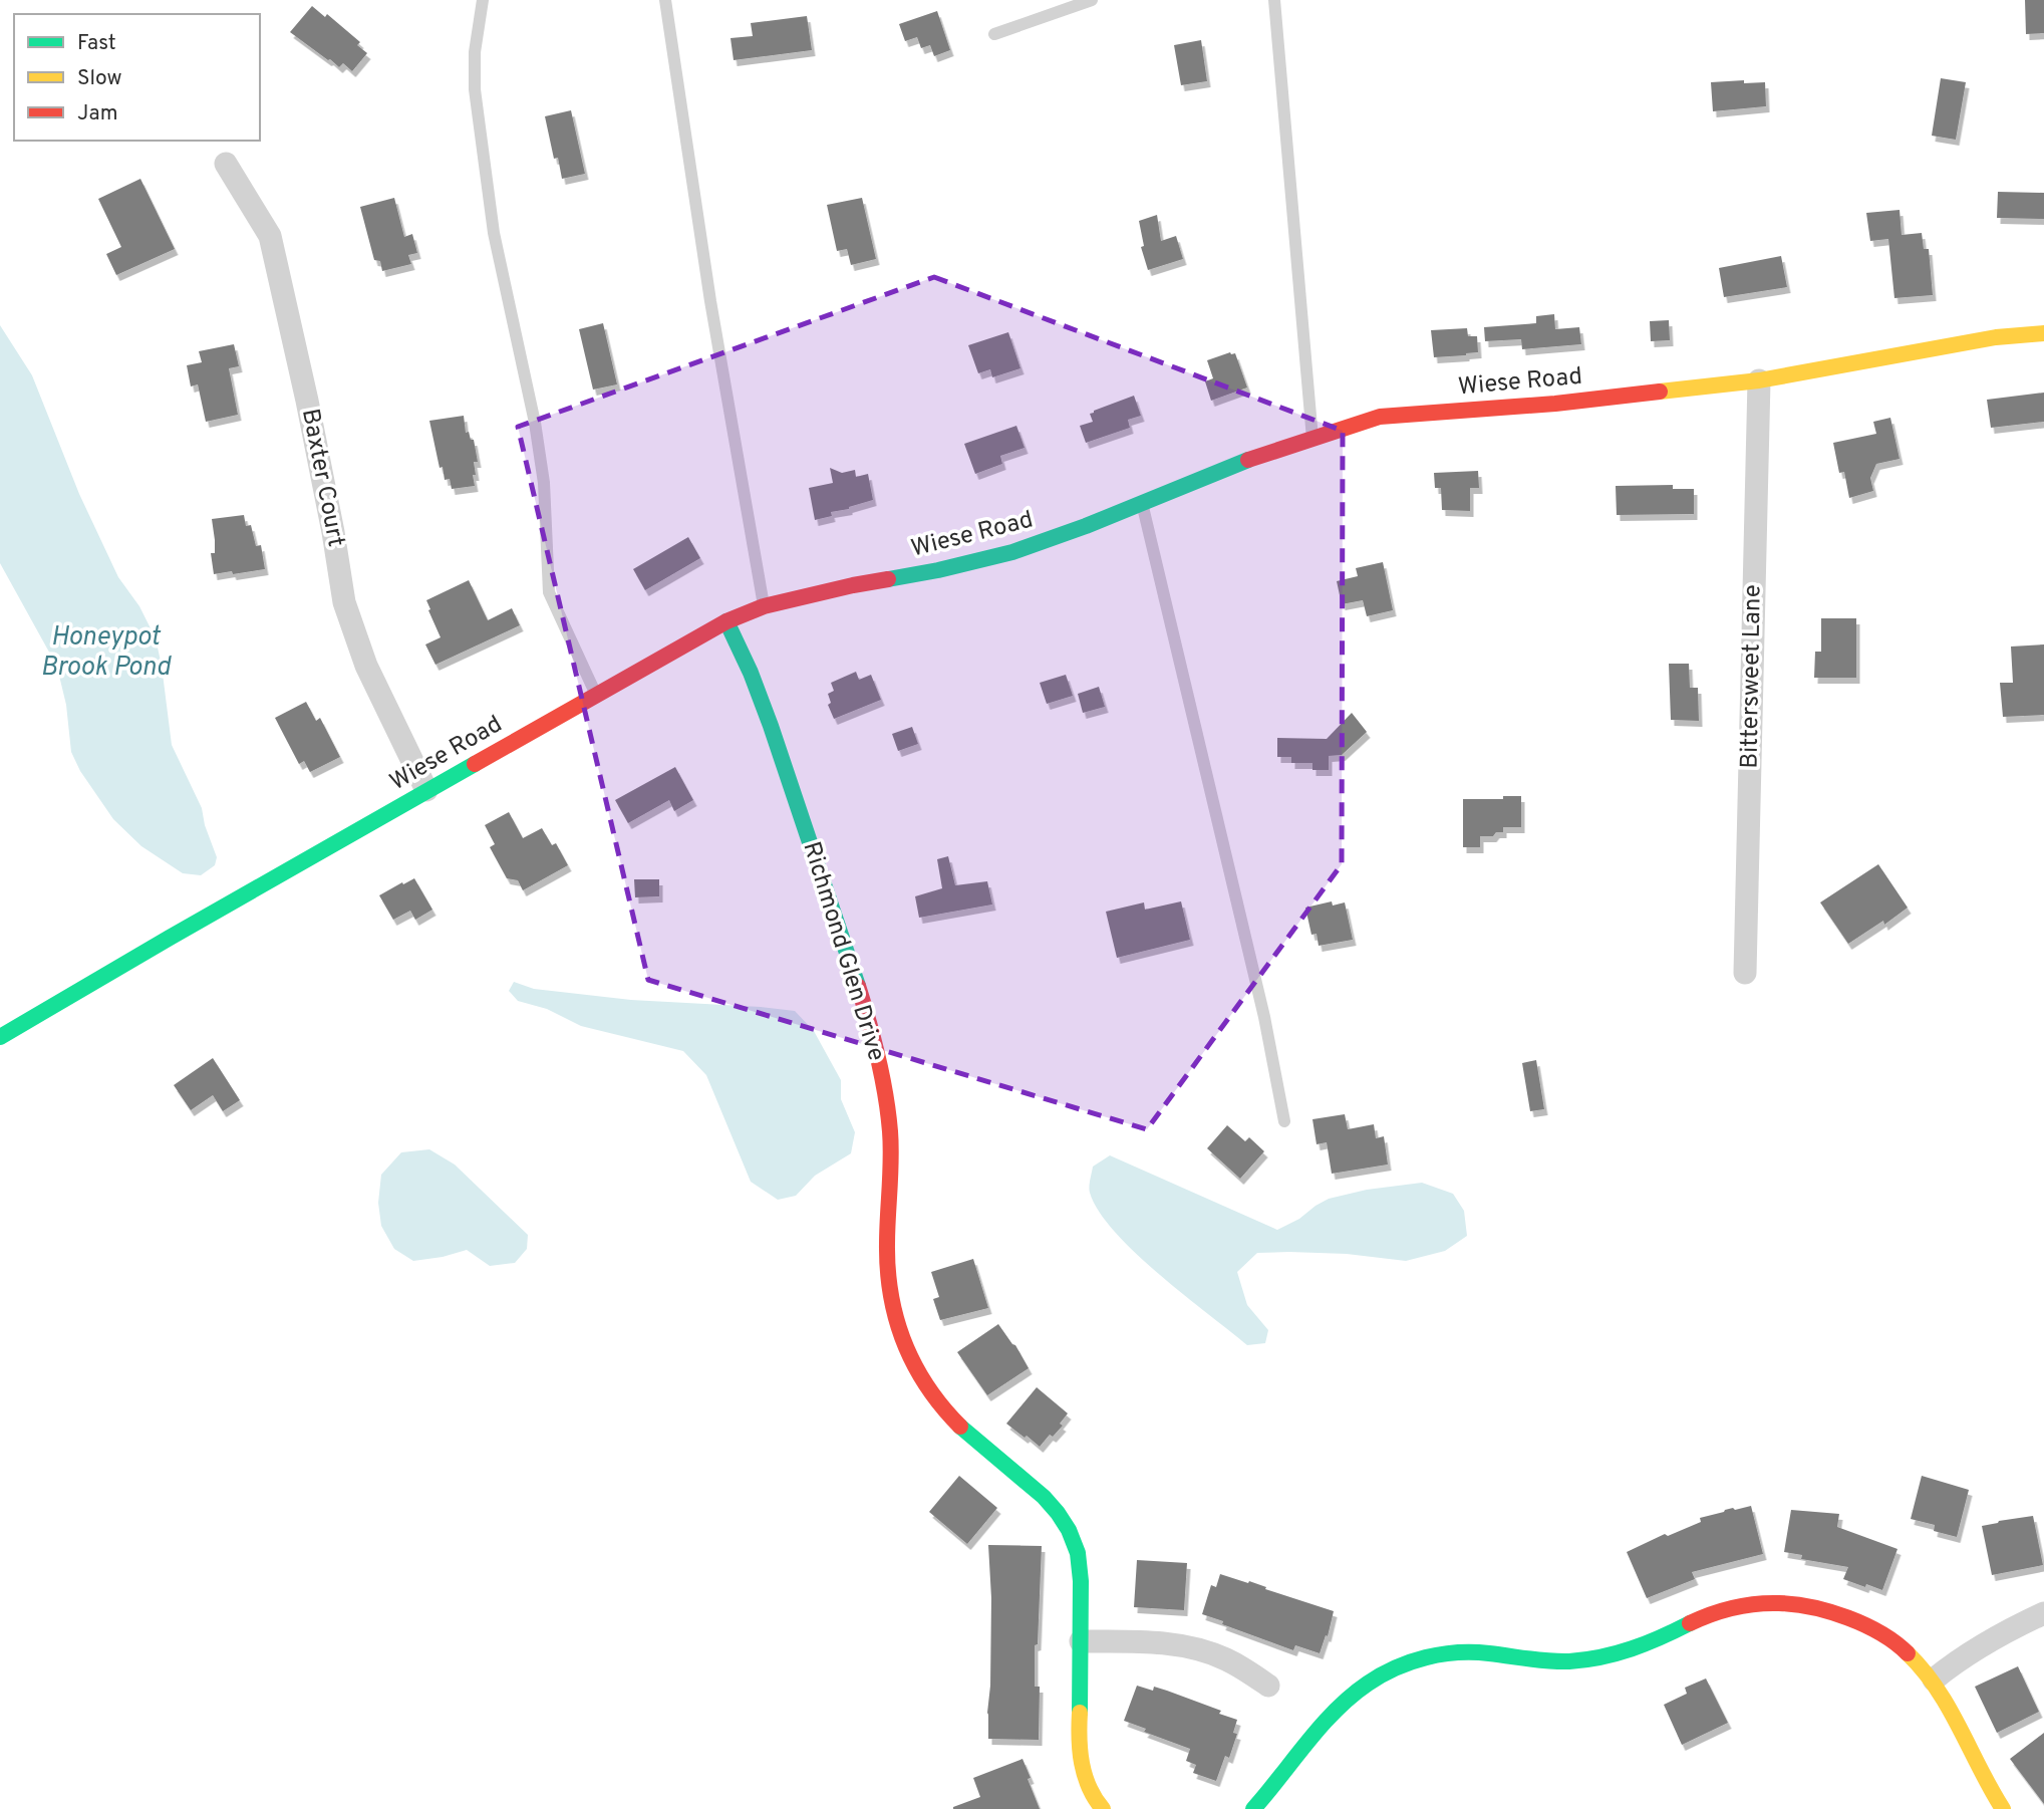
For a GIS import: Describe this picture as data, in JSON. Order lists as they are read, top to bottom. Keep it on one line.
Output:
{"streets":{"street":["Wiese Road","Baxter Court","Bittersweet Lane","Richmond Glen Drive"]},"crossings":[["Wiese Road","Baxter Court"],["Wiese Road","Bittersweet Lane"],["Wiese Road","Richmond Glen Drive"]],"water":["Honeypot Brook Pond"],"legend":["Fast","Slow","Jam"]}
